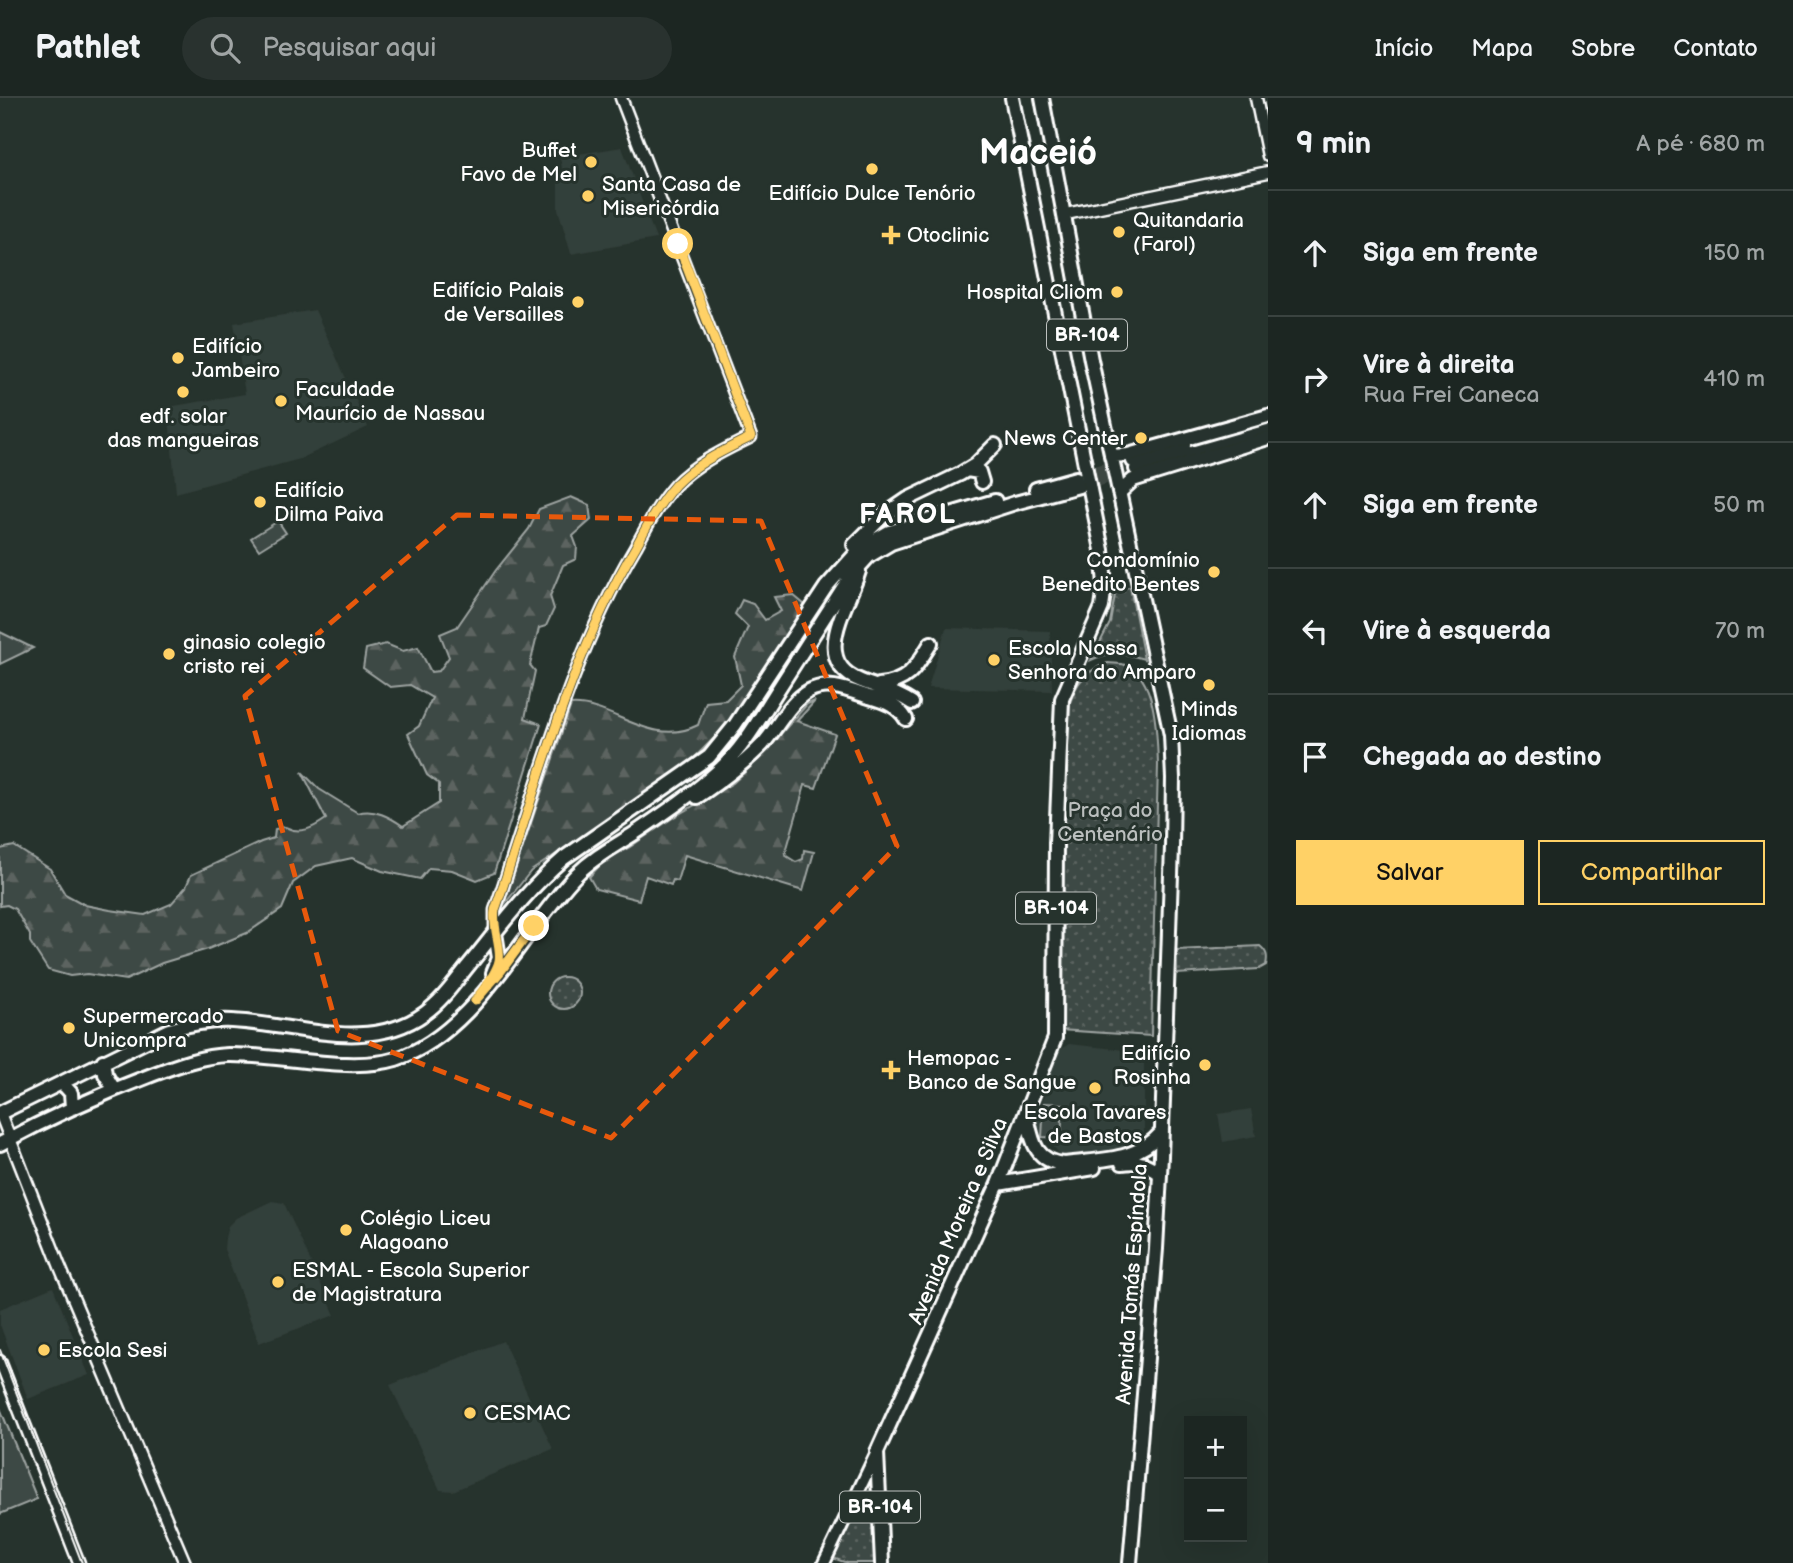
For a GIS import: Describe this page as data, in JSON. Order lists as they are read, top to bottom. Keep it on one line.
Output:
{"streets":{"main road":["BR-104","Avenida Moreira e Silva","Avenida Tomás Espíndola"]},"crossings":[["BR-104","Avenida Moreira e Silva"],["BR-104","Avenida Tomás Espíndola"]],"districts":["Maceió","FAROL"],"parks":["Praça do Centenário"],"places":{"other":["Buffet Favo de Mel","Edifício Dulce Tenório","Santa Casa de Misericórdia","Quitandaria (Farol)","Hospital Cliom","Edifício Palais de Versailles","Edifício Jambeiro","edf. solar das mangueiras","Faculdade Maurício de Nassau","News Center","Edifício Dilma Paiva","Condomínio Benedito Bentes","ginasio colegio cristo rei","Escola Nossa Senhora do Amparo","Minds Idiomas","Supermercado Unicompra","Edifício Rosinha","Escola Tavares de Bastos","Colégio Liceu Alagoano","ESMAL - Escola Superior de Magistratura","Escola Sesi","CESMAC"],"health":["Otoclinic","Hemopac - Banco de Sangue"]},"page":{"header":"Pathlet","search":"Pesquisar aqui","nav":["Início","Mapa","Sobre","Contato"],"heading":["9 min","A pé · 680 m"],"list":[["Siga em frente","150 m"],["Vire à direita","Rua Frei Caneca","410 m"],["Siga em frente","50 m"],["Vire à esquerda","70 m"],"Chegada ao destino"],"buttons":["Salvar","Compartilhar"],"map_buttons":["+","−"]}}
